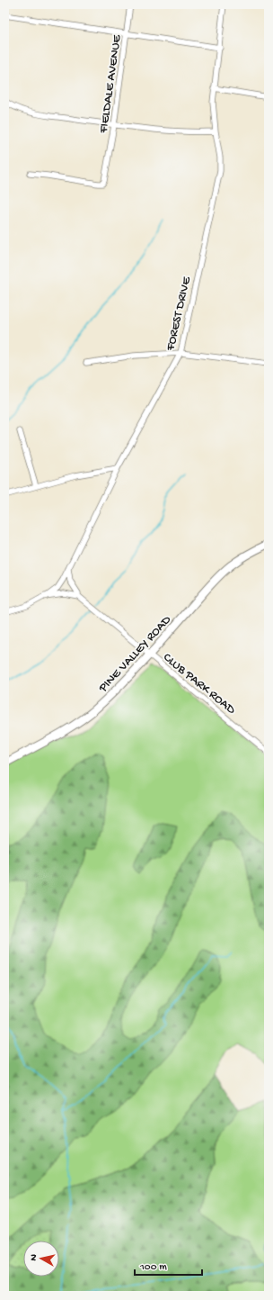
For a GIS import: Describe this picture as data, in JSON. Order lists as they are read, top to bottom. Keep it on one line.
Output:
{"streets":{"street":["FIELDALE AVENUE","FOREST DRIVE","PINE VALLEY ROAD","CLUB PARK ROAD"]},"crossings":[["PINE VALLEY ROAD","CLUB PARK ROAD"]],"scale_bar":"100 m","north":"left"}
